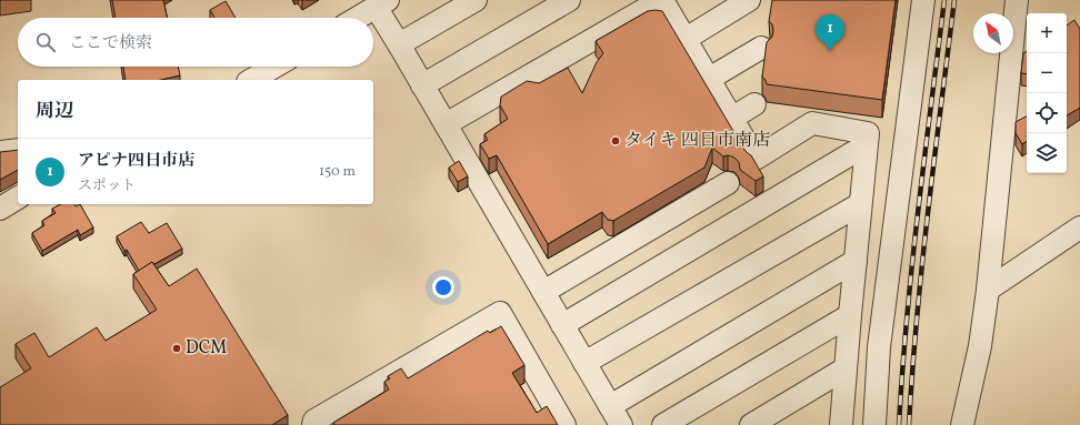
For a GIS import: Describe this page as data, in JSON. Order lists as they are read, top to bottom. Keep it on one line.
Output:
{"places":["タイキ 四日市南店","DCM"],"north":"top left","page":{"map_buttons":["+","−"],"pins":"1","search":"ここで検索","heading":"周辺","list":[{"mark":"1","name":"アピナ四日市店","note":"スポット","value":"150 m"}]}}
